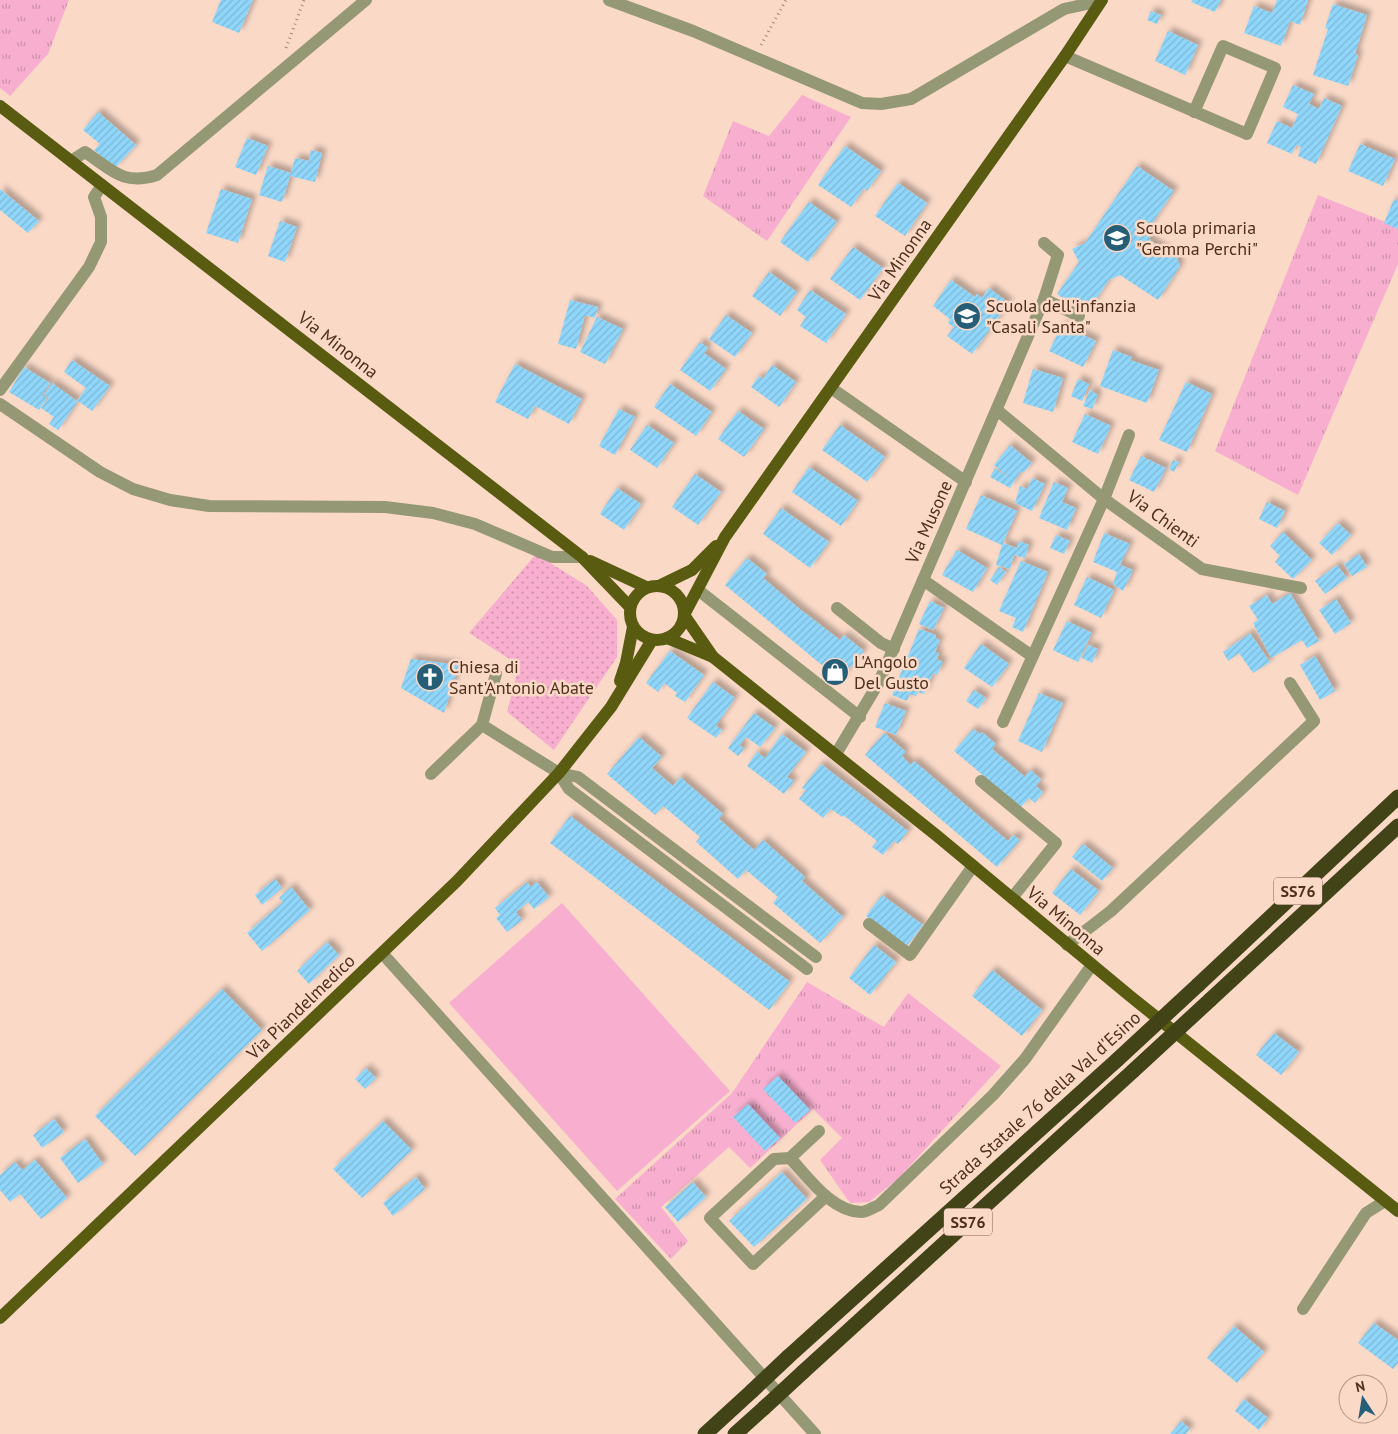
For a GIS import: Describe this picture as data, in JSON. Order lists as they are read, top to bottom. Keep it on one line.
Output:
{"streets":{"highway":["SS76","Strada Statale 76 della Val d'Esino"],"main road":["Via Minonna","Via Piandelmedico"],"street":["Via Chienti","Via Musone"]},"crossings":[["Via Minonna","Via Musone"],["Via Minonna","Via Piandelmedico"],["Via Chienti","Via Musone"]],"places":{"school or university":["Scuola primaria \"Gemma Perchi\"","Scuola dell'infanzia \"Casali Santa\""],"shop":["L'Angolo Del Gusto"],"church":["Chiesa di Sant'Antonio Abate"]},"north":"top"}
